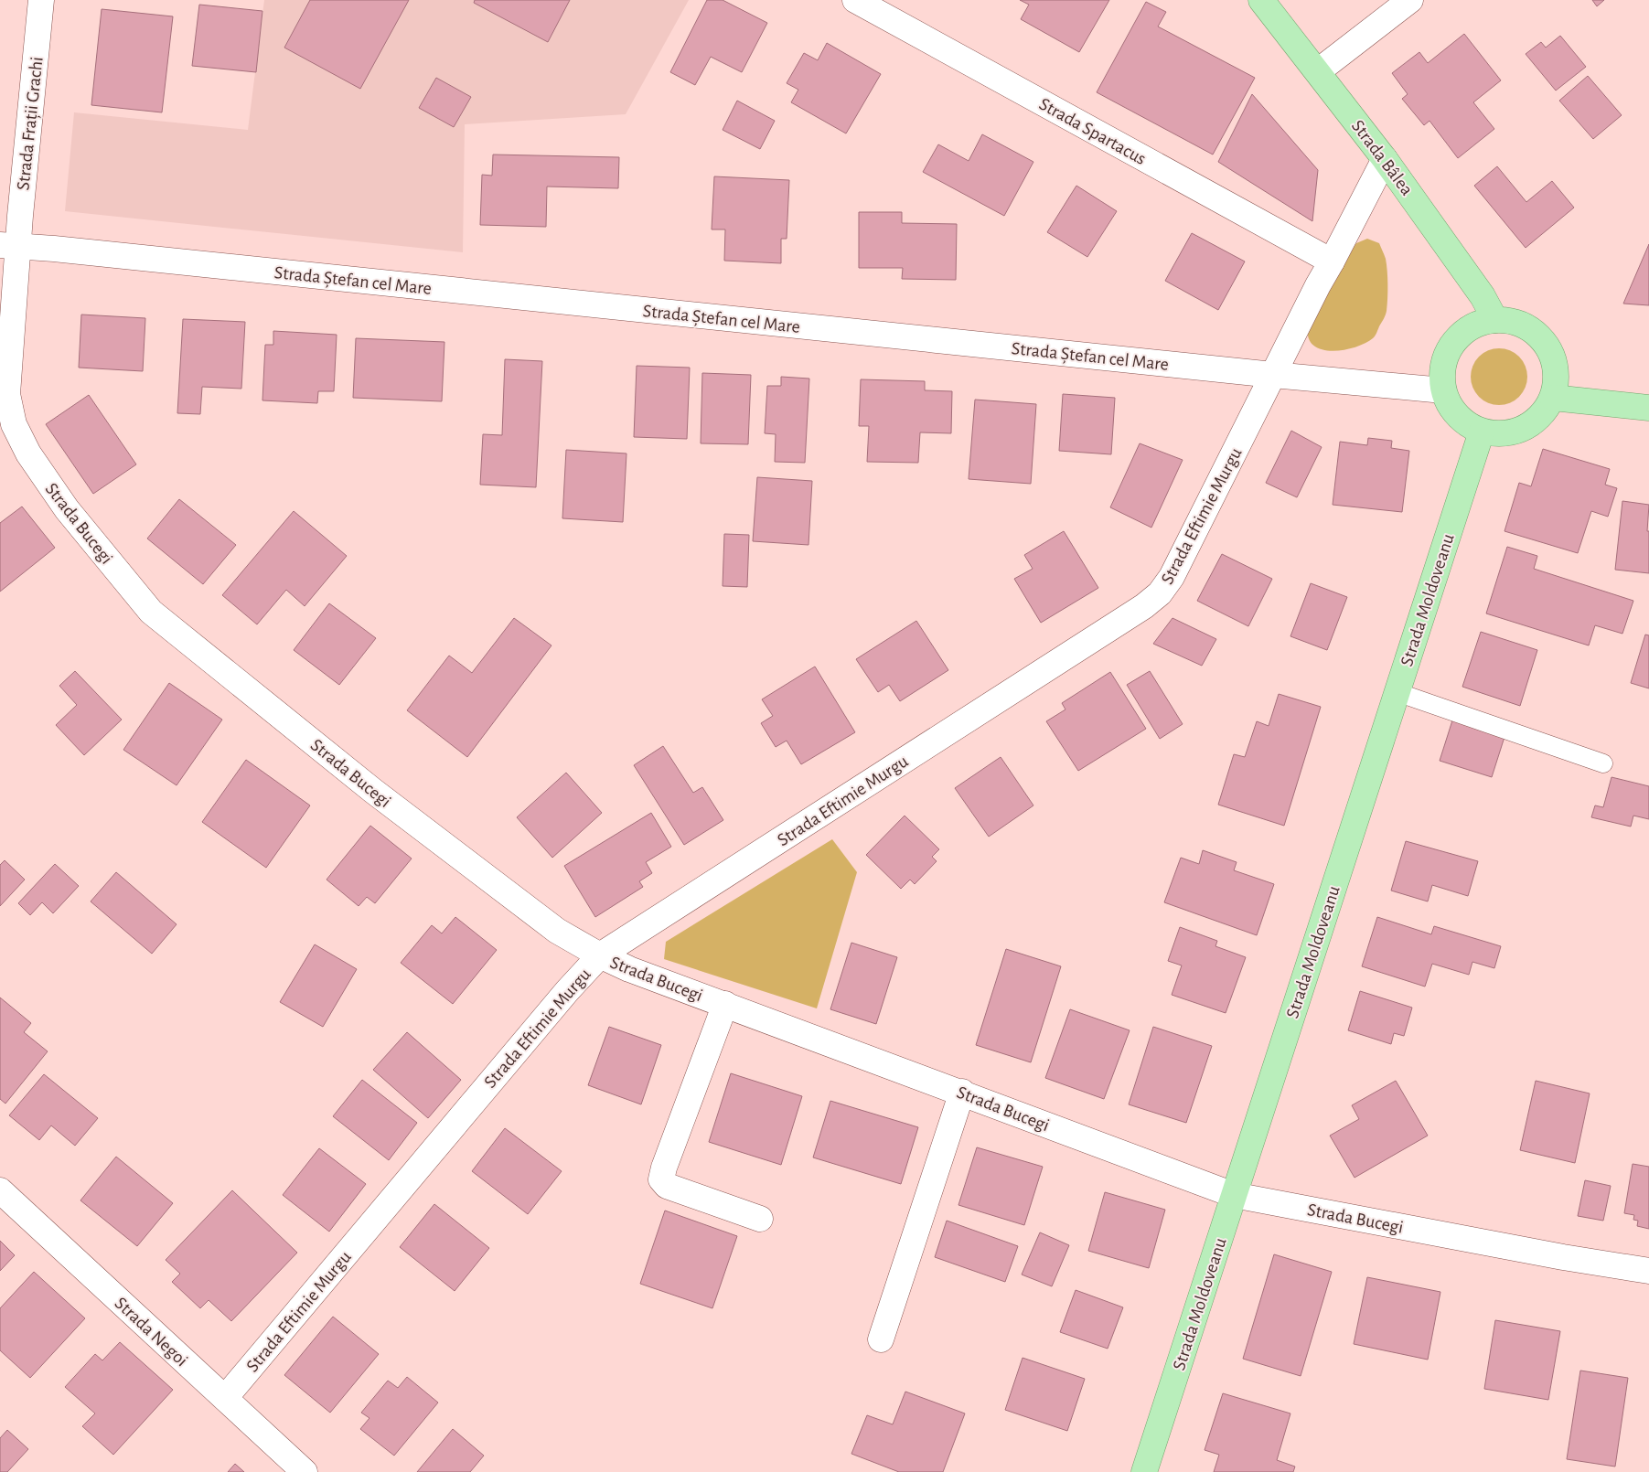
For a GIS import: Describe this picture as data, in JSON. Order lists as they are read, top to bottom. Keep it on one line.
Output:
{"streets":{"main road":["Strada Bâlea","Strada Moldoveanu"],"street":["Strada Frații Grachi","Strada Spartacus","Strada Ștefan cel Mare","Strada Eftimie Murgu","Strada Bucegi","Strada Negoi"]},"crossings":[["Strada Frații Grachi","Strada Ștefan cel Mare"],["Strada Frații Grachi","Strada Bucegi"],["Strada Spartacus","Strada Eftimie Murgu"],["Strada Bâlea","Strada Ștefan cel Mare"],["Strada Bâlea","Strada Eftimie Murgu"],["Strada Bâlea","Strada Moldoveanu"],["Strada Ștefan cel Mare","Strada Eftimie Murgu"],["Strada Ștefan cel Mare","Strada Bucegi"],["Strada Ștefan cel Mare","Strada Moldoveanu"],["Strada Eftimie Murgu","Strada Bucegi"],["Strada Eftimie Murgu","Strada Negoi"],["Strada Bucegi","Strada Moldoveanu"]]}
